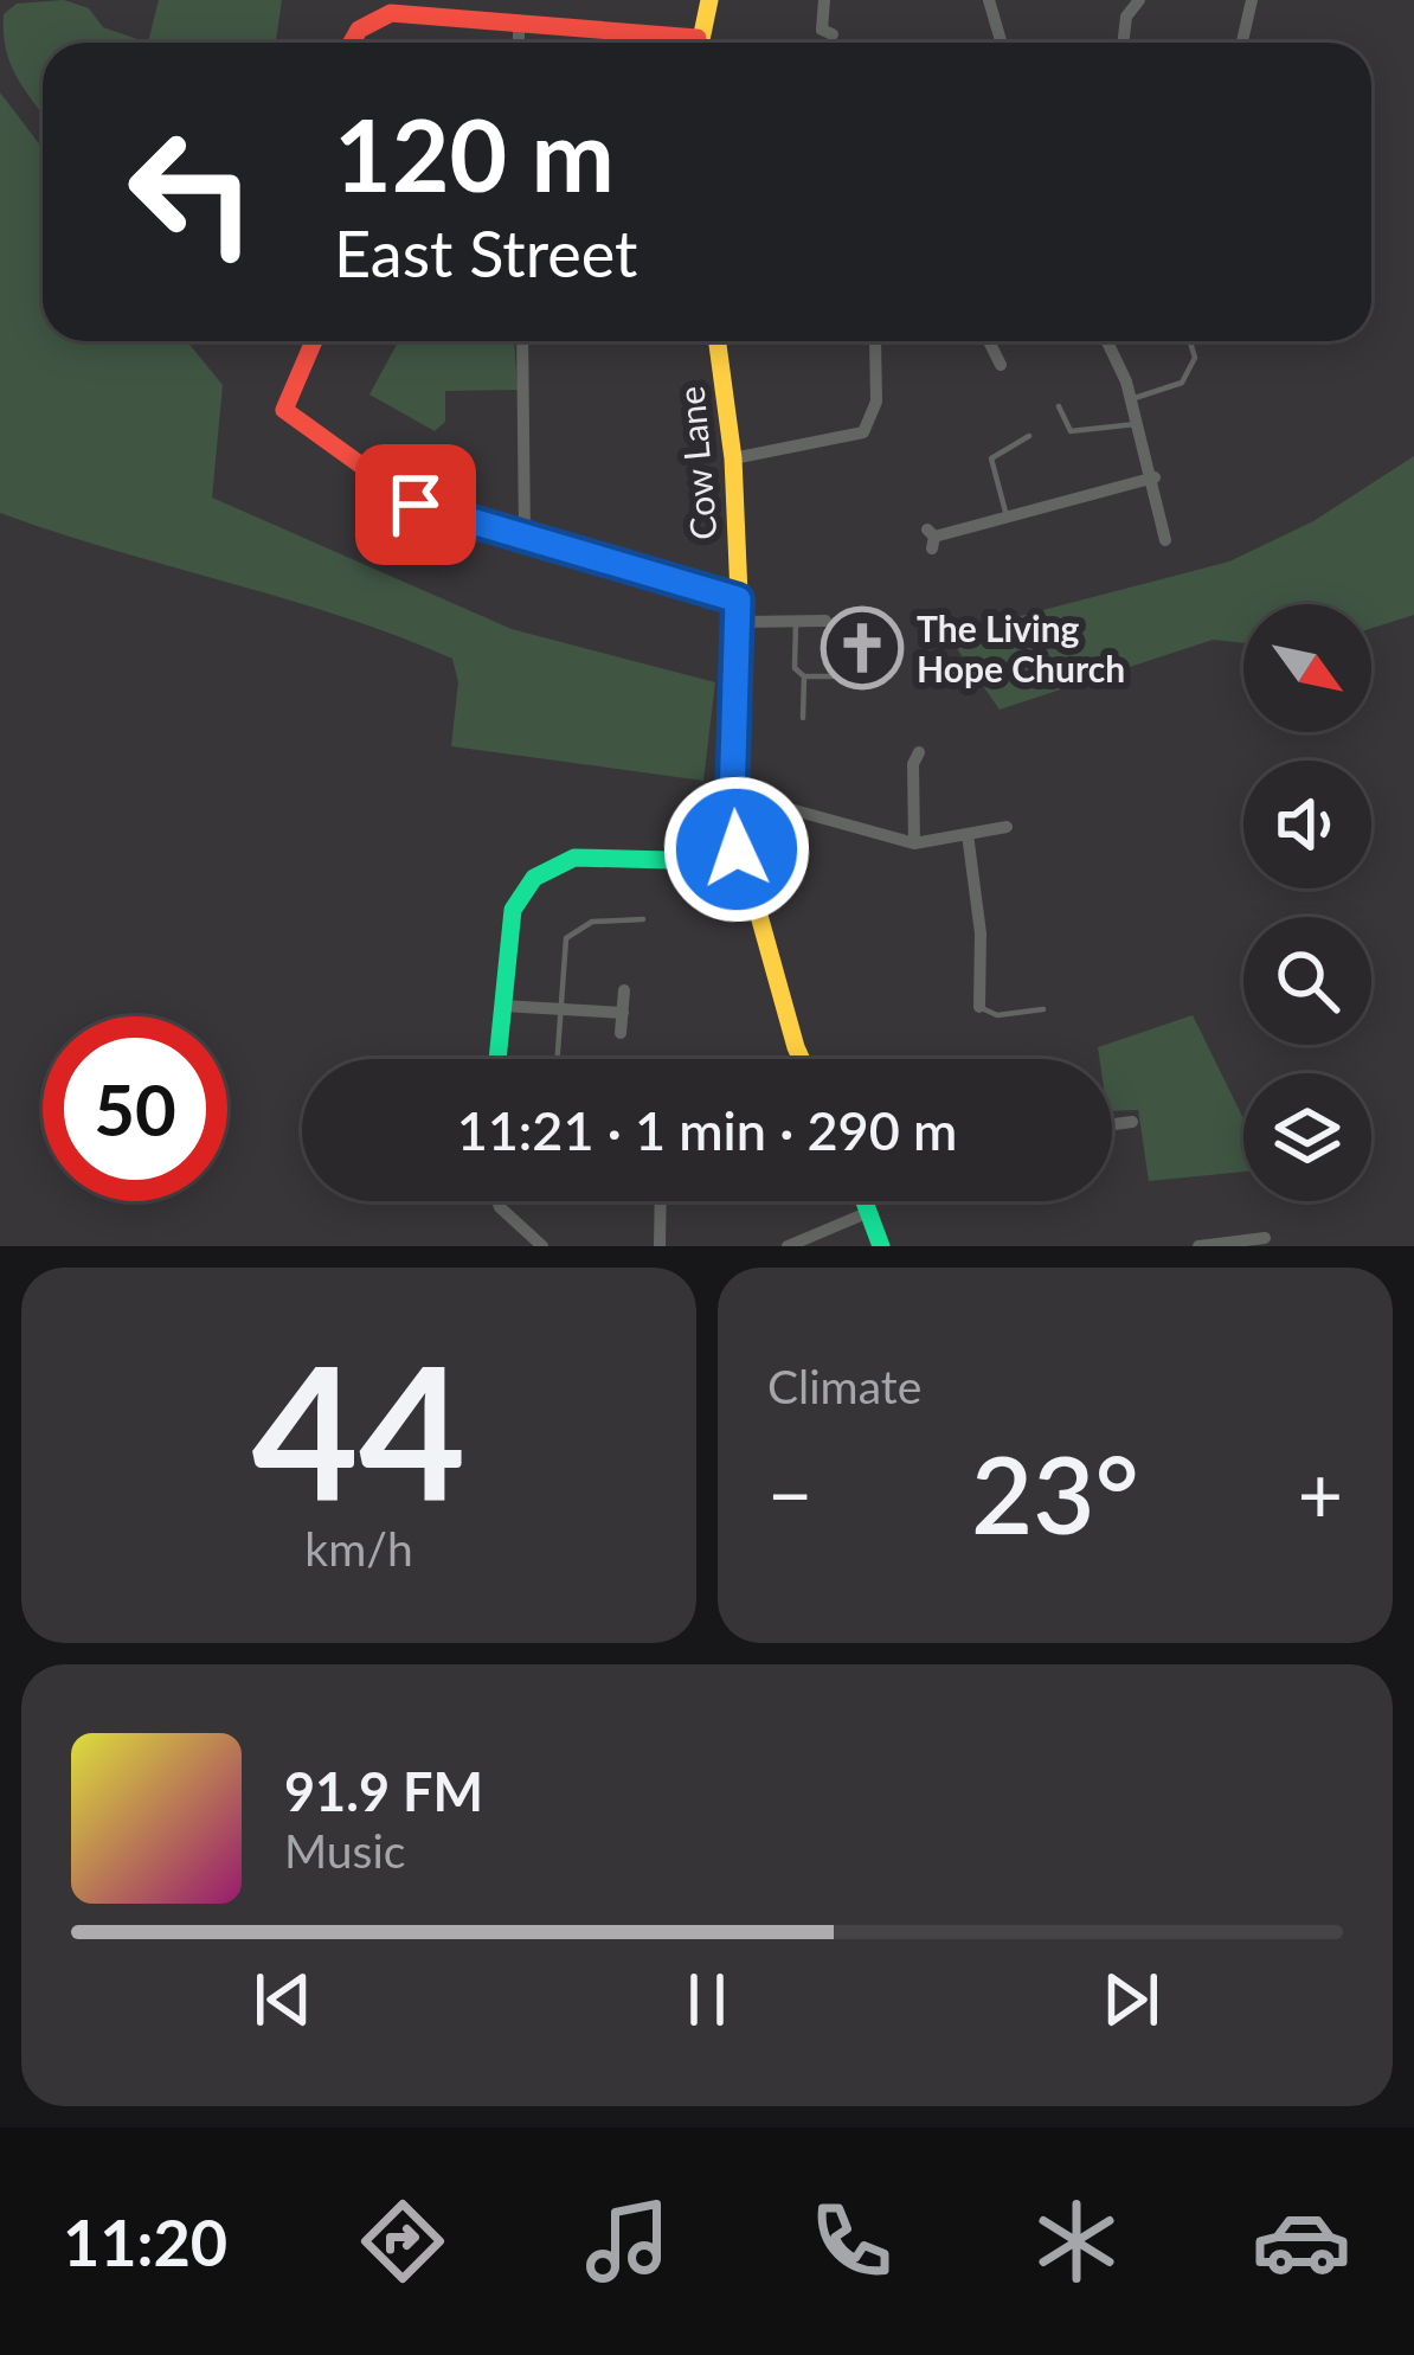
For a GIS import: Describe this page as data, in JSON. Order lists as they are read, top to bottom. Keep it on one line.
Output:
{"streets":{"street":["Cow Lane"]},"places":{"church":["The Living Hope Church"]},"north":"bottom right","page":{"turn":["120 m","East Street"],"limit":"50","trip":"11:21 · 1 min · 290 m","tile":[["44","km/h"],"Climate"],"heat":["−","23°","+"],"song":["91.9 FM","Music"],"tabs":"11:20"}}
